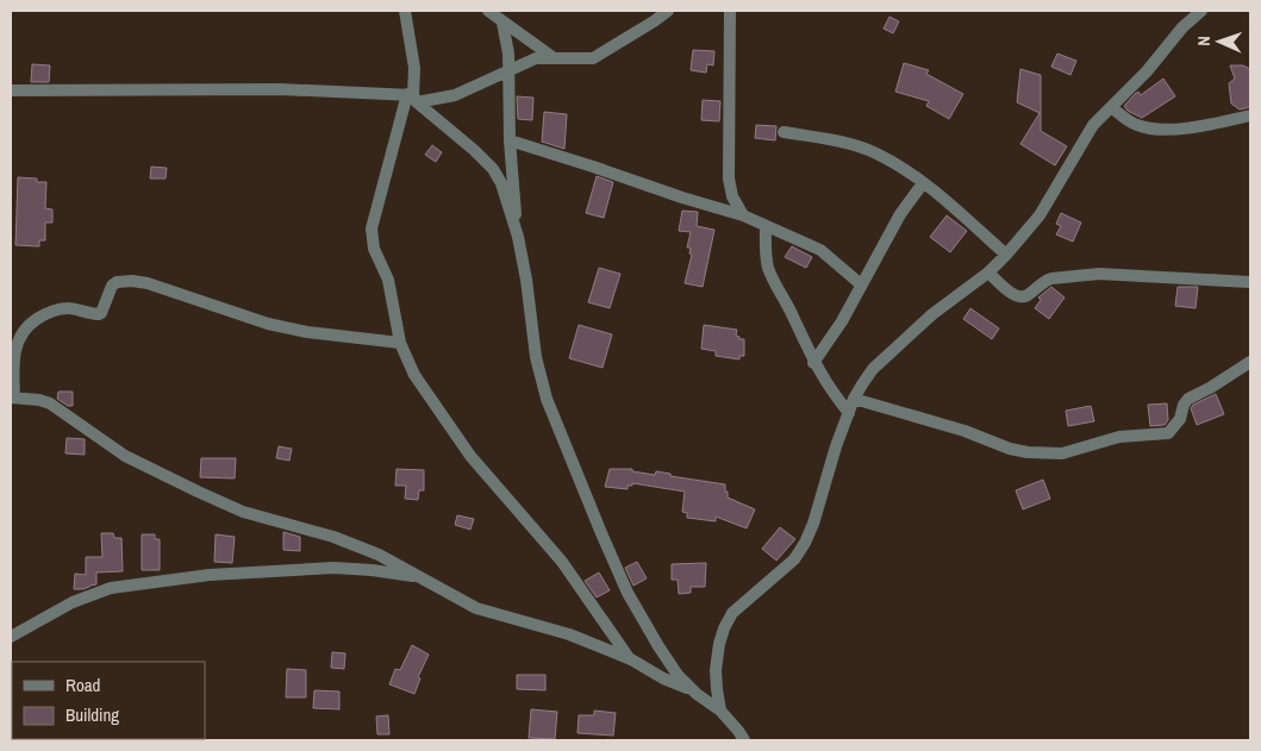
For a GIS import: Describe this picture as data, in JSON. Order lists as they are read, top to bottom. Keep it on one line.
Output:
{"legend":["Road","Building"],"north":"left"}
